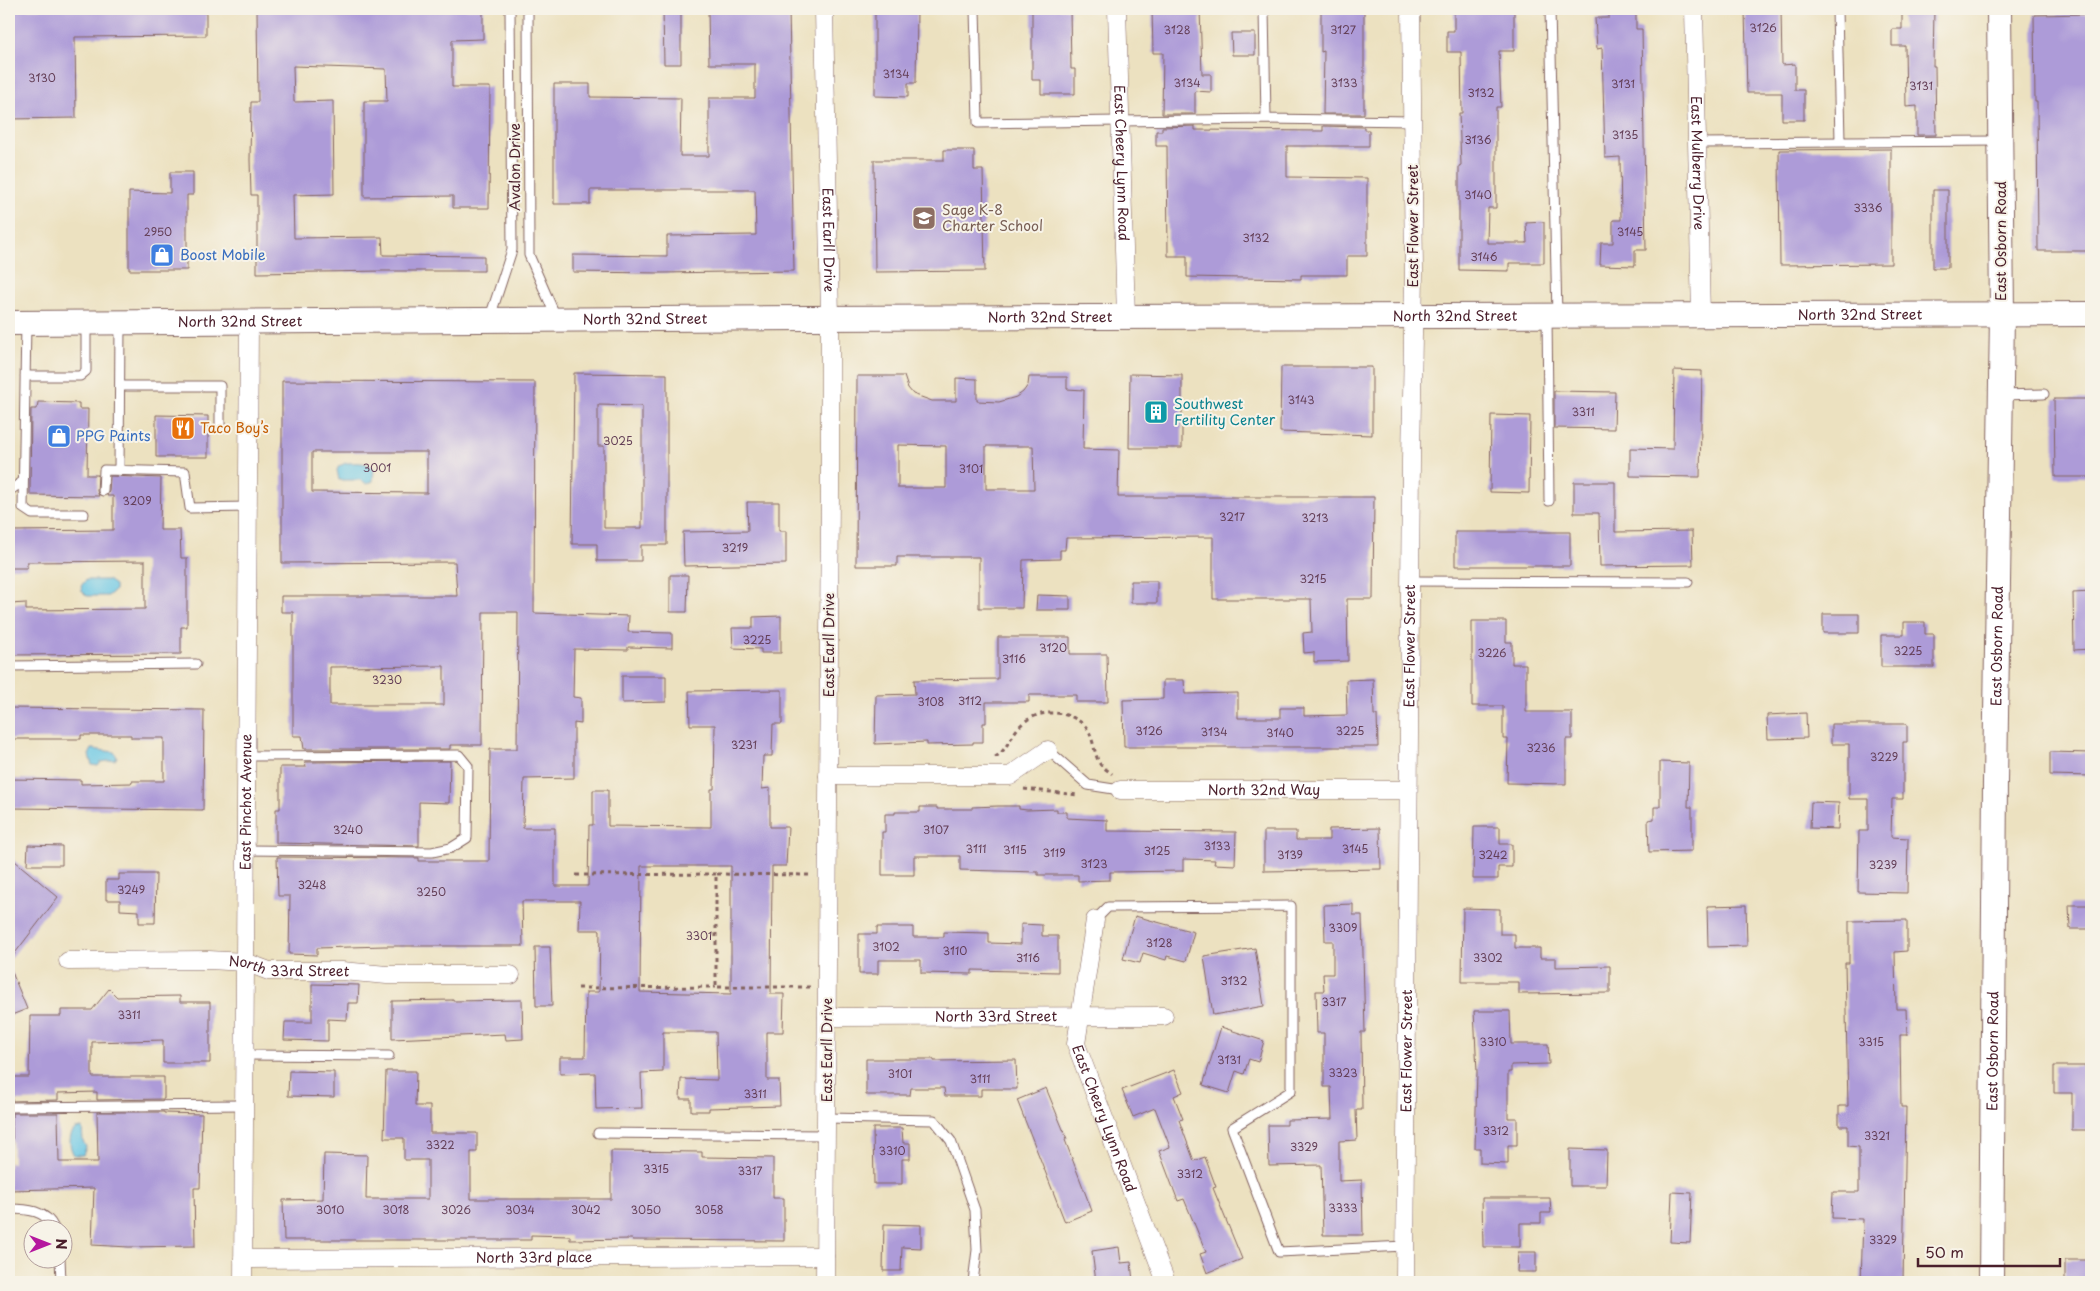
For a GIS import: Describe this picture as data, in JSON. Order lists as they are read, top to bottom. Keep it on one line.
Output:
{"streets":{"main road":["East Osborn Road","North 32nd Street"],"street":["East Mulberry Drive","East Cheery Lynn Road","East Flower Street","East Earll Drive","North 32nd Way","East Pinchot Avenue","North 33rd Street","North 33rd place"],"lane":["Avalon Drive"]},"crossings":[["East Mulberry Drive","North 32nd Street"],["East Cheery Lynn Road","North 32nd Street"],["East Cheery Lynn Road","North 33rd Street"],["Avalon Drive","North 32nd Street"],["East Flower Street","North 32nd Street"],["East Flower Street","North 32nd Way"],["East Earll Drive","North 32nd Street"],["East Earll Drive","North 33rd Street"],["East Earll Drive","North 33rd place"],["East Osborn Road","North 32nd Street"],["North 32nd Street","East Pinchot Avenue"],["East Pinchot Avenue","North 33rd Street"],["East Pinchot Avenue","North 33rd place"]],"places":{"school or university":["Sage K-8 Charter School"],"shop":["Boost Mobile","PPG Paints"],"building":["Southwest Fertility Center"],"restaurant":["Taco Boy’s"]},"house_numbers":["3126","3128","3127","3134","3130","3134","3133","3131","3131","3132","3135","3136","3140","3336","2950","3145","3132","3146","3143","3311","3025","3001","3101","3209","3217","3213","3219","3215","3225","3120","3225","3226","3116","3230","3112","3108","3126","3225","3134","3140","3231","3236","3229","3240","3107","3133","3111","3145","3115","3125","3119","3139","3242","3123","3239","3248","3249","3250","3309","3301","3128","3102","3110","3116","3302","3132","3317","3311","3310","3315","3131","3323","3101","3111","3311","3312","3321","3322","3329","3310","3315","3317","3312","3333","3010","3018","3026","3034","3042","3050","3058","3329"],"scale_bar":"50 m","north":"right"}
